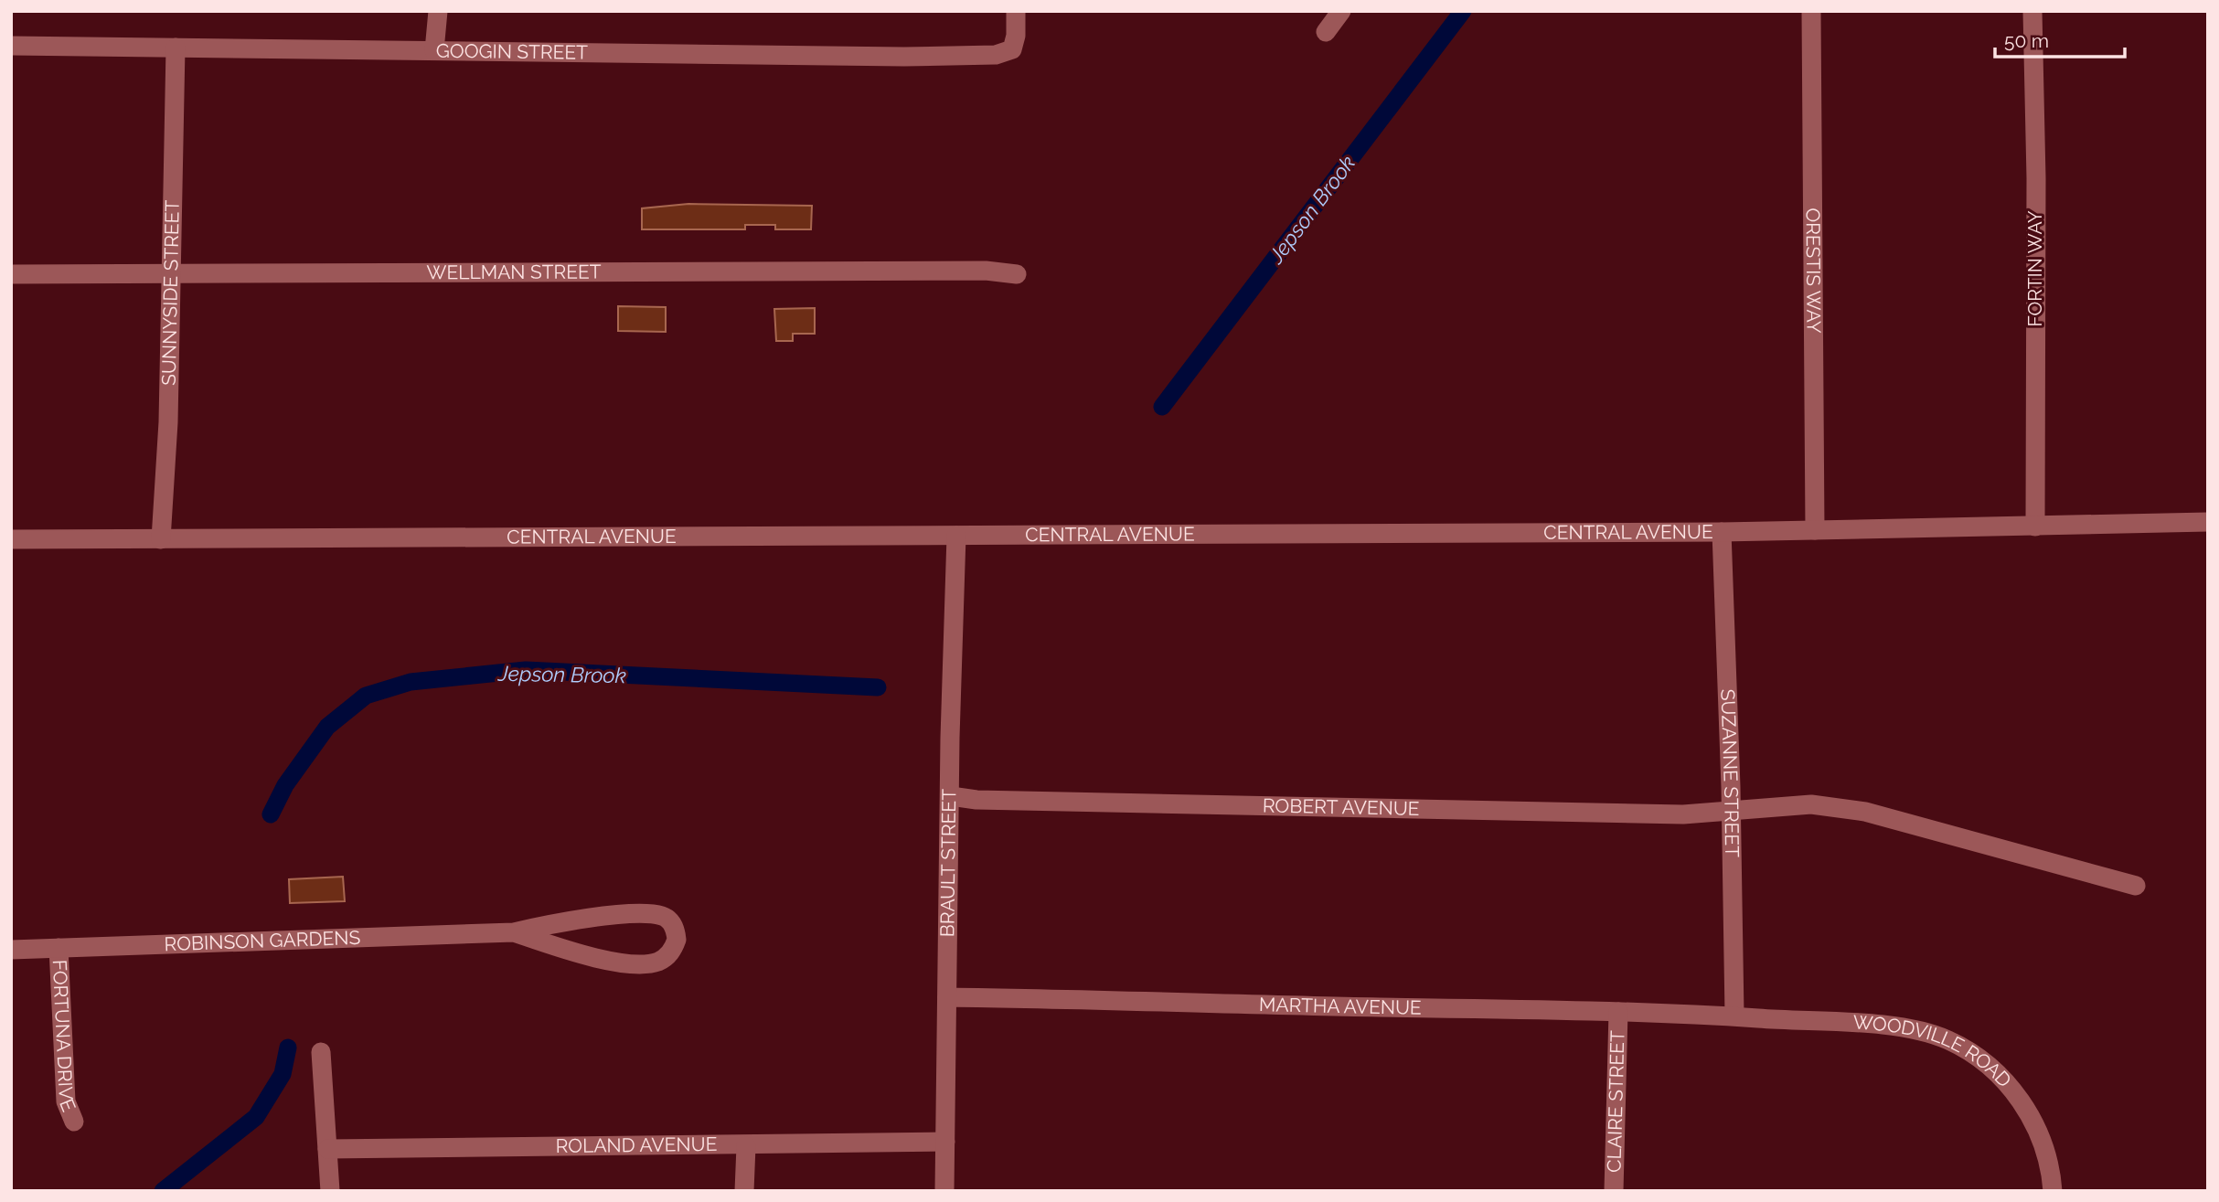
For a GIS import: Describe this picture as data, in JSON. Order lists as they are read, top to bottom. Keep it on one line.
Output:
{"streets":{"street":["GOOGIN STREET","FORTIN WAY","ORESTIS WAY","WELLMAN STREET","SUNNYSIDE STREET","CENTRAL AVENUE","SUZANNE STREET","ROBERT AVENUE","BRAULT STREET","ROBINSON GARDENS","MARTHA AVENUE","FORTUNA DRIVE","WOODVILLE ROAD","CLAIRE STREET","ROLAND AVENUE"]},"crossings":[["GOOGIN STREET","SUNNYSIDE STREET"],["FORTIN WAY","CENTRAL AVENUE"],["ORESTIS WAY","CENTRAL AVENUE"],["WELLMAN STREET","SUNNYSIDE STREET"],["SUNNYSIDE STREET","CENTRAL AVENUE"],["CENTRAL AVENUE","SUZANNE STREET"],["CENTRAL AVENUE","BRAULT STREET"],["SUZANNE STREET","ROBERT AVENUE"],["SUZANNE STREET","MARTHA AVENUE"],["SUZANNE STREET","WOODVILLE ROAD"],["ROBERT AVENUE","BRAULT STREET"],["BRAULT STREET","MARTHA AVENUE"],["BRAULT STREET","ROLAND AVENUE"],["ROBINSON GARDENS","FORTUNA DRIVE"],["MARTHA AVENUE","WOODVILLE ROAD"],["MARTHA AVENUE","CLAIRE STREET"]],"water":["Jepson Brook"],"scale_bar":"50 m"}
